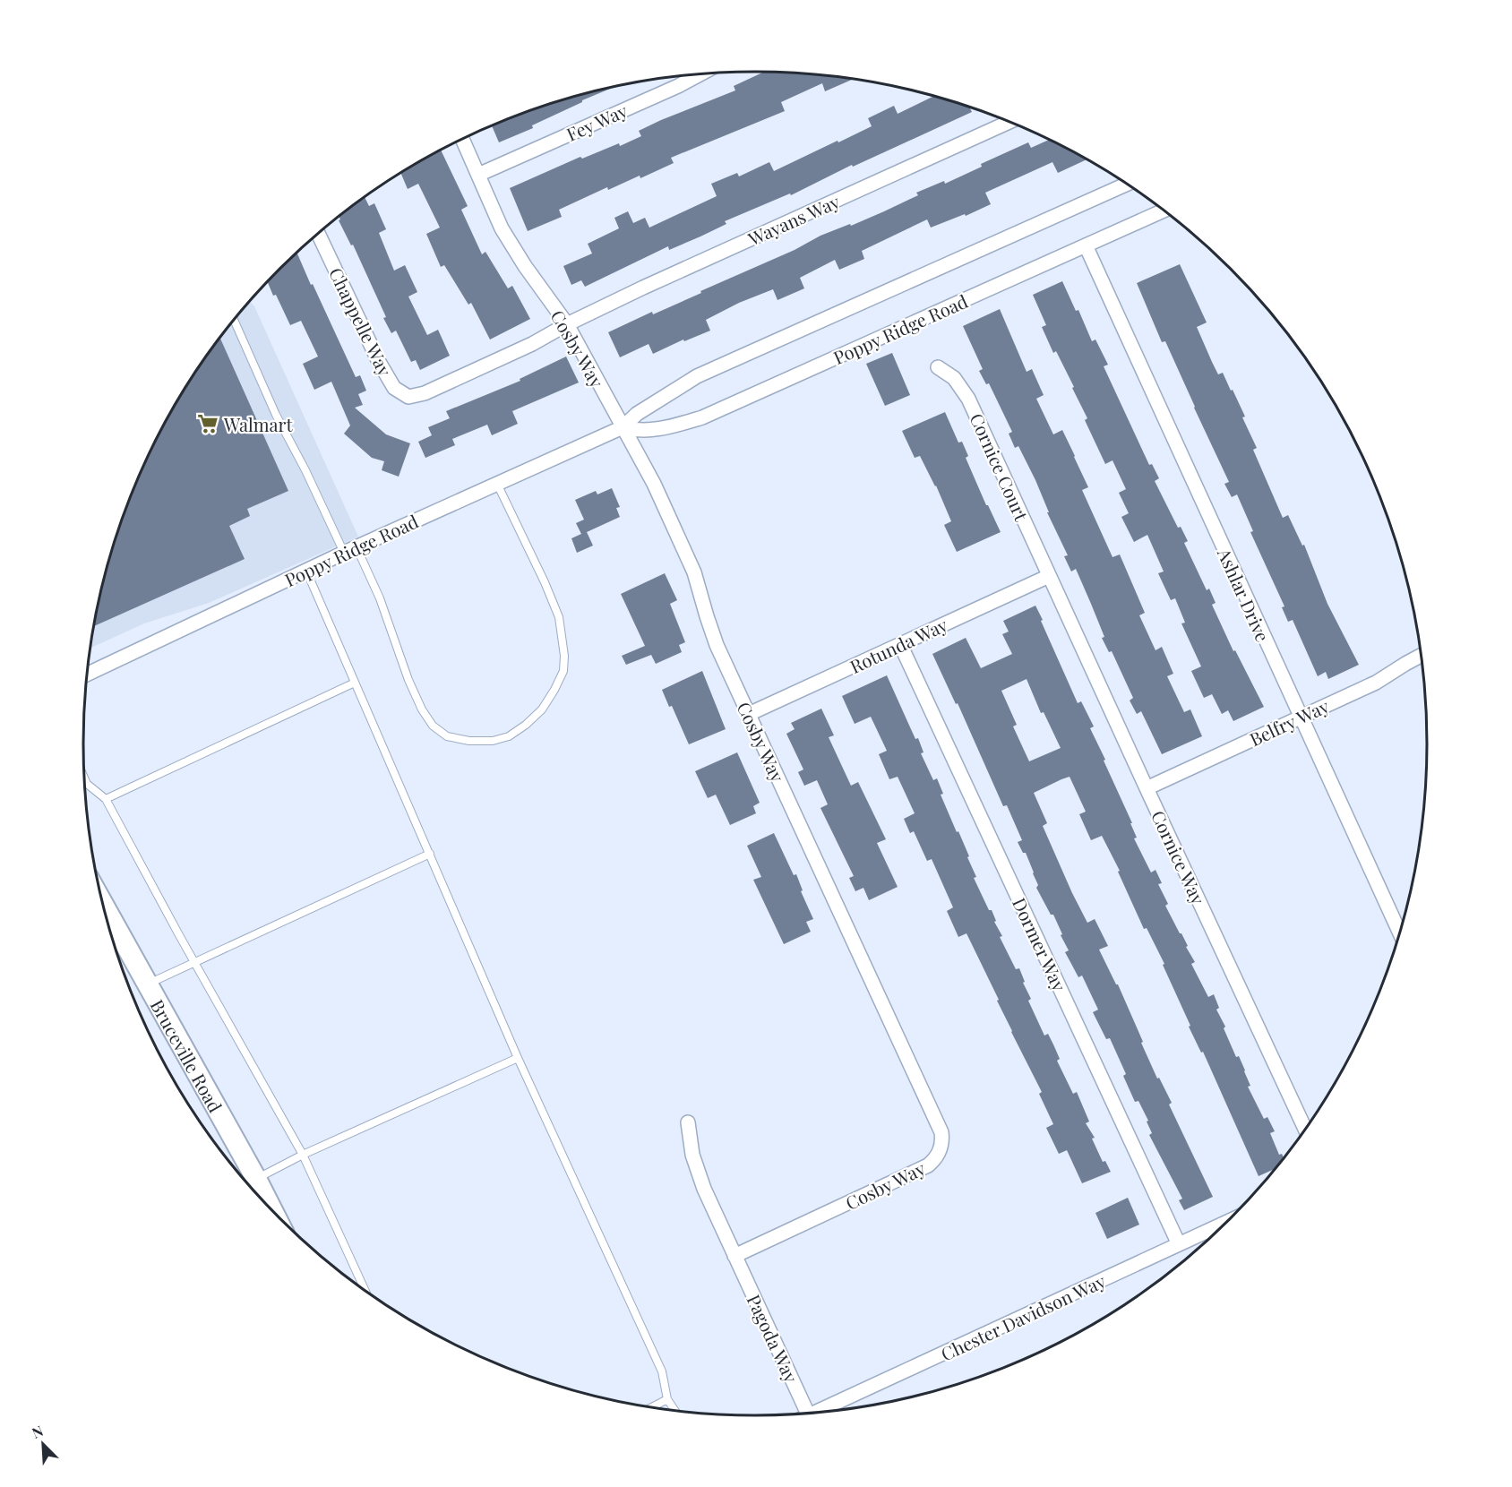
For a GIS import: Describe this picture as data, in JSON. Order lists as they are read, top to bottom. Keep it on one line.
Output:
{"streets":{"main road":["Bruceville Road"],"street":["Fey Way","Wayans Way","Chappelle Way","Poppy Ridge Road","Cosby Way","Cornice Court","Ashlar Drive","Rotunda Way","Belfry Way","Cornice Way","Dormer Way","Chester Davidson Way","Pagoda Way"]},"crossings":[["Fey Way","Cosby Way"],["Wayans Way","Chappelle Way"],["Wayans Way","Cosby Way"],["Chappelle Way","Cosby Way"],["Poppy Ridge Road","Cosby Way"],["Poppy Ridge Road","Ashlar Drive"],["Cosby Way","Rotunda Way"],["Cosby Way","Pagoda Way"],["Cornice Court","Rotunda Way"],["Cornice Court","Cornice Way"],["Ashlar Drive","Belfry Way"],["Rotunda Way","Cornice Way"],["Rotunda Way","Dormer Way"],["Belfry Way","Cornice Way"],["Dormer Way","Chester Davidson Way"]],"places":{"supermarket":["Walmart"]},"north":"top left"}
